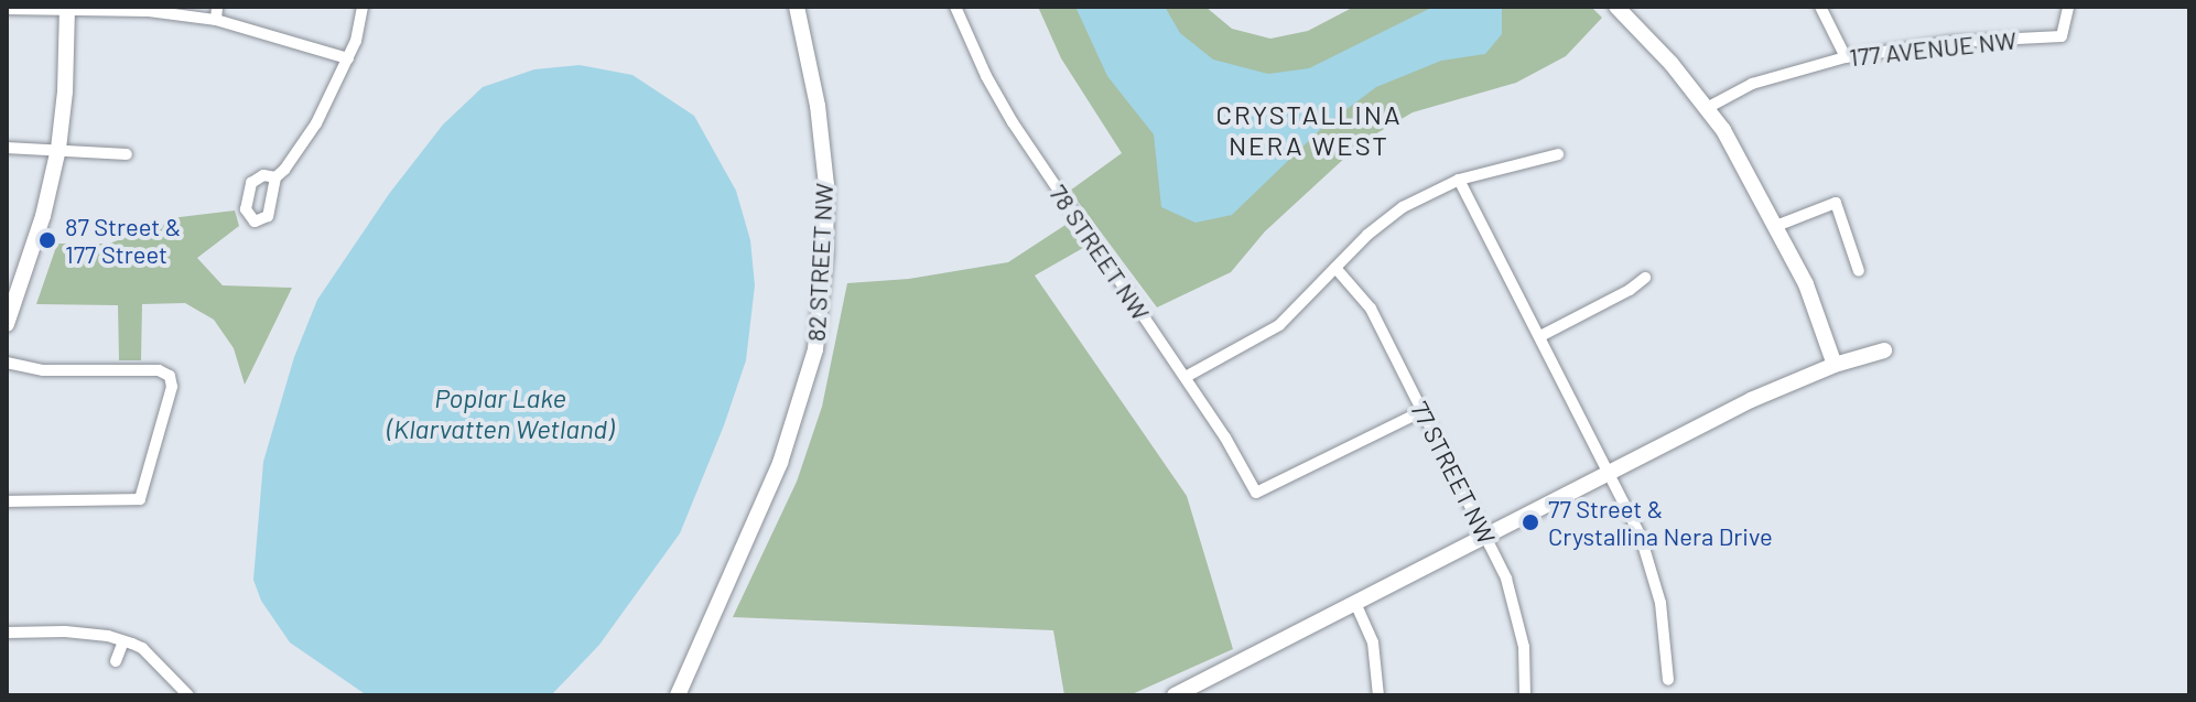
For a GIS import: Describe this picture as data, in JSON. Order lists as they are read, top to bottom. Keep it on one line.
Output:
{"streets":{"street":["177 AVENUE NW","78 STREET NW","82 STREET NW","77 STREET NW"]},"crossings":[["78 STREET NW","77 STREET NW"]],"districts":["CRYSTALLINA NERA WEST"],"water":["Poplar Lake (Klarvatten Wetland)"],"places":["87 Street & 177 Street","77 Street & Crystallina Nera Drive"]}
